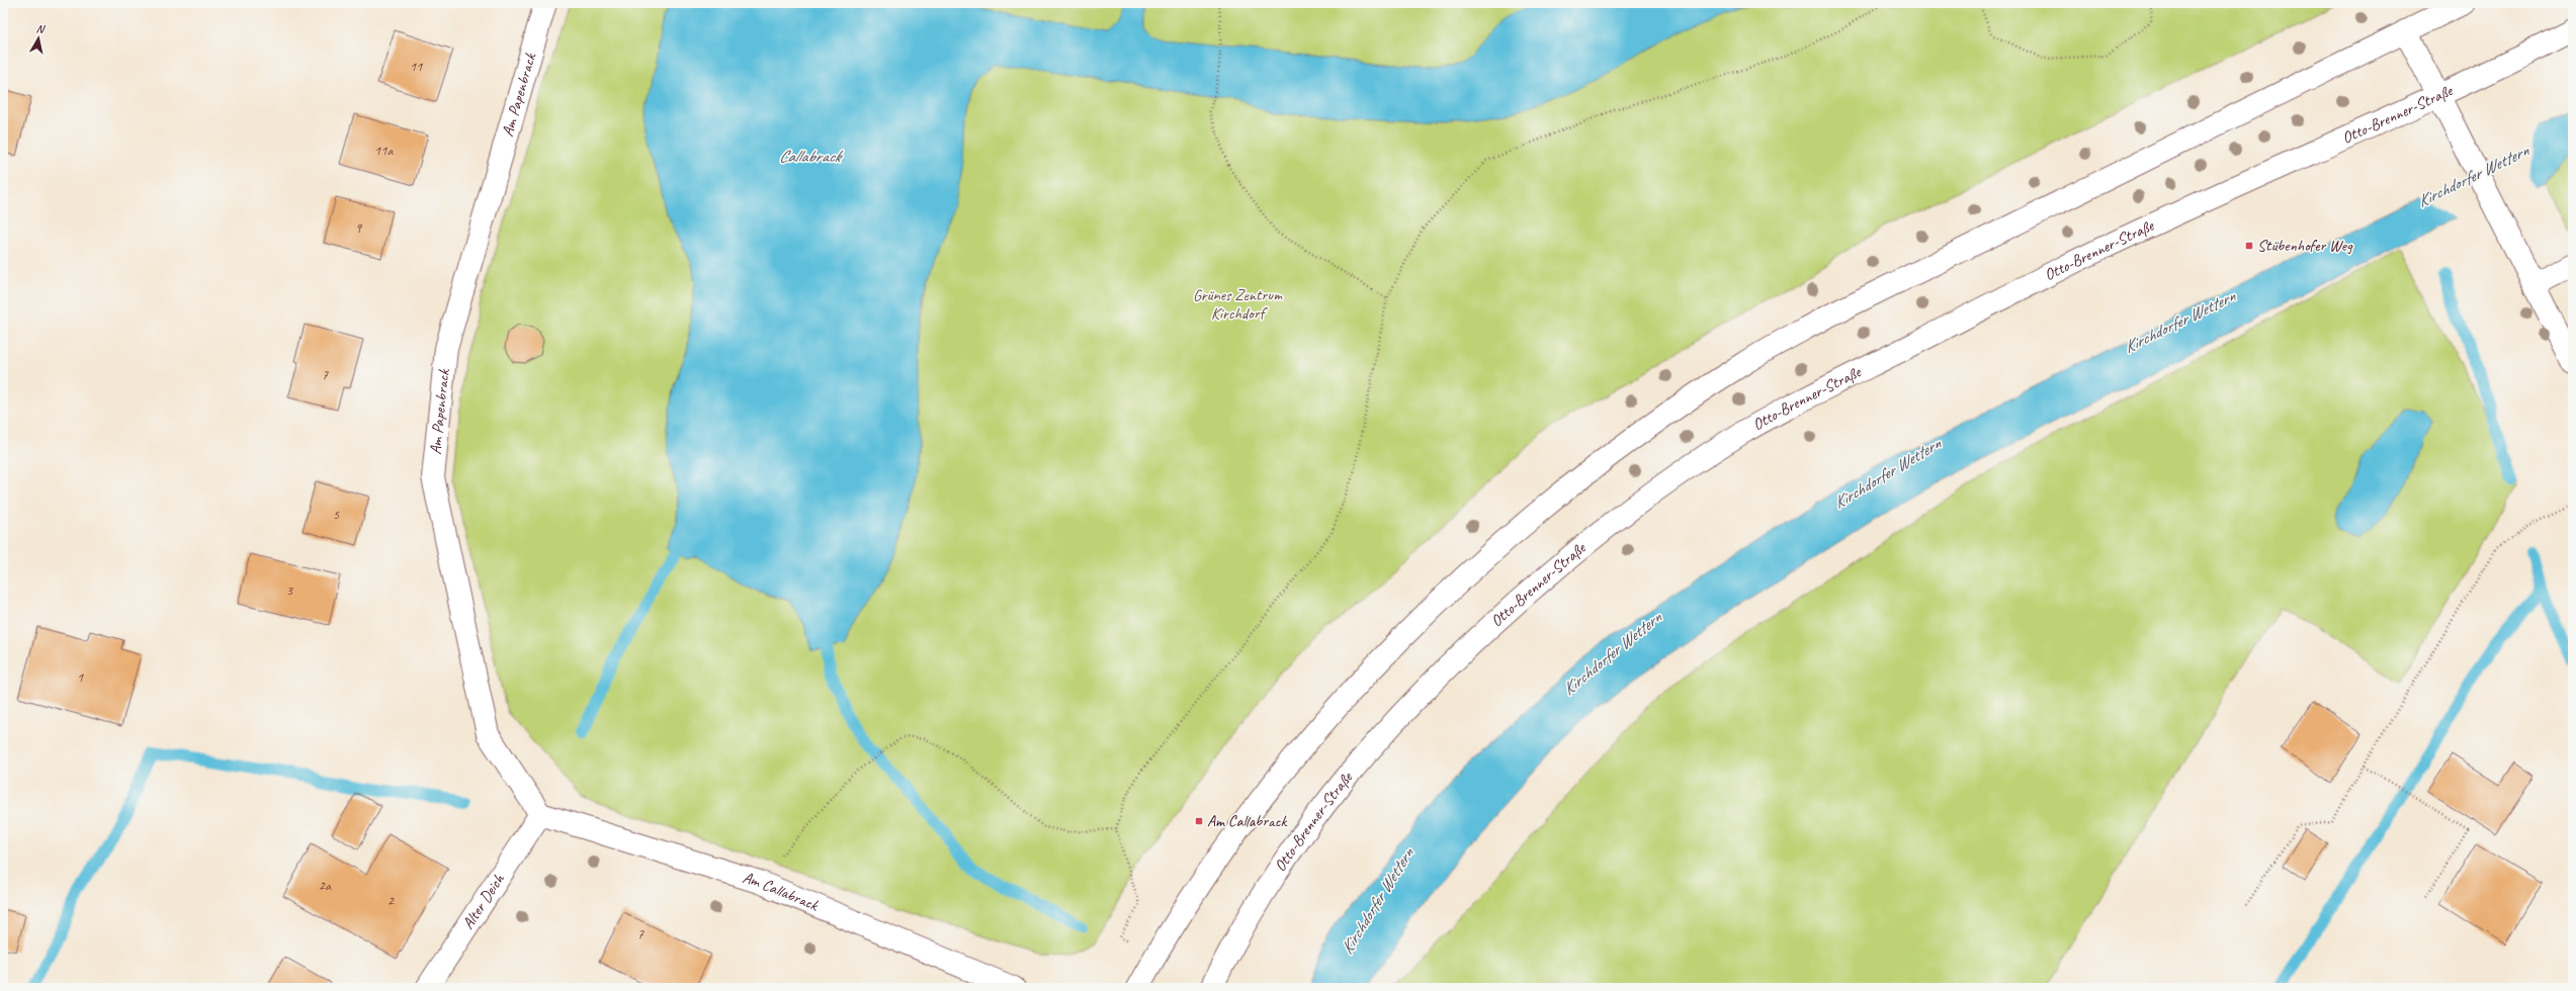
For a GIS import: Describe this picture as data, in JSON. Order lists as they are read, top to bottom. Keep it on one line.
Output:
{"streets":{"main road":["Am Papenbrack","Otto-Brenner-Straße","Am Callabrack","Alter Deich"]},"crossings":[["Am Papenbrack","Am Callabrack"],["Am Papenbrack","Alter Deich"],["Am Callabrack","Alter Deich"]],"water":["Callabrack","Kirchdorfer Wettern"],"parks":["Grünes Zentrum Kirchdorf"],"places":{"transit":["Stübenhofer Weg","Am Callabrack"]},"house_numbers":["11","11a","9","7","5","3","1","2a","2","7"],"north":"top"}
